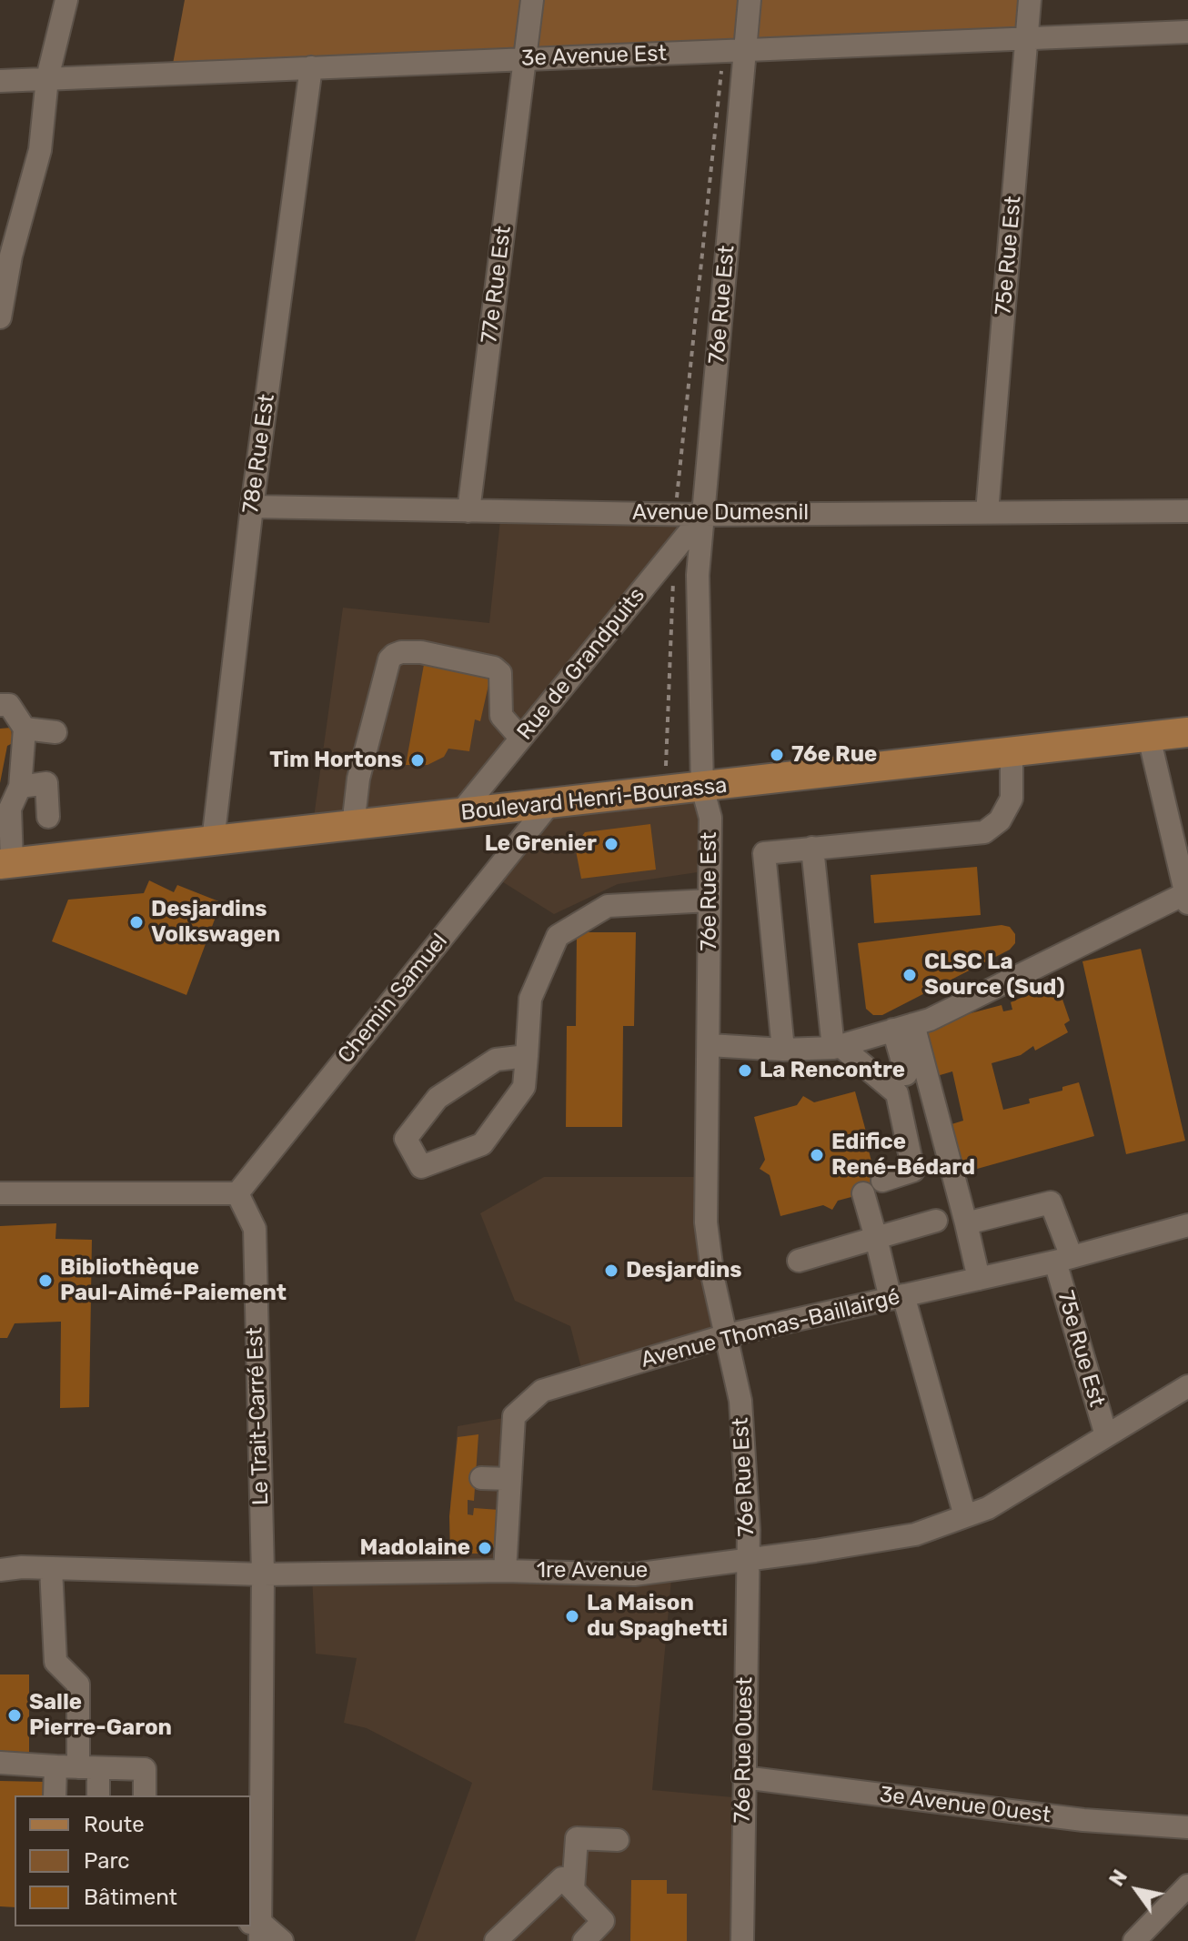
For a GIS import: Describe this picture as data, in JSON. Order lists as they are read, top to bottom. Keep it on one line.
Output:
{"streets":{"main road":["Boulevard Henri-Bourassa"],"street":["3e Avenue Est","75e Rue Est","77e Rue Est","76e Rue Est","78e Rue Est","Avenue Dumesnil","Rue de Grandpuits","Chemin Samuel","Avenue Thomas-Baillairgé","Le Trait-Carré Est","1re Avenue","76e Rue Ouest","3e Avenue Ouest"]},"crossings":[["3e Avenue Est","75e Rue Est"],["3e Avenue Est","77e Rue Est"],["3e Avenue Est","76e Rue Est"],["3e Avenue Est","78e Rue Est"],["75e Rue Est","Avenue Dumesnil"],["75e Rue Est","Avenue Thomas-Baillairgé"],["75e Rue Est","1re Avenue"],["77e Rue Est","Avenue Dumesnil"],["76e Rue Est","Avenue Dumesnil"],["76e Rue Est","Rue de Grandpuits"],["76e Rue Est","Boulevard Henri-Bourassa"],["76e Rue Est","Avenue Thomas-Baillairgé"],["76e Rue Est","1re Avenue"],["76e Rue Est","76e Rue Ouest"],["78e Rue Est","Avenue Dumesnil"],["78e Rue Est","Boulevard Henri-Bourassa"],["Avenue Dumesnil","Rue de Grandpuits"],["Rue de Grandpuits","Boulevard Henri-Bourassa"],["Boulevard Henri-Bourassa","Chemin Samuel"],["Chemin Samuel","Le Trait-Carré Est"],["Avenue Thomas-Baillairgé","1re Avenue"],["Le Trait-Carré Est","1re Avenue"],["1re Avenue","76e Rue Ouest"],["76e Rue Ouest","3e Avenue Ouest"]],"places":["76e Rue","Tim Hortons","Le Grenier","Desjardins Volkswagen","CLSC La Source (Sud)","La Rencontre","Edifice René-Bédard","Desjardins","Bibliothèque Paul-Aimé-Paiement","Madolaine","La Maison du Spaghetti","Salle Pierre-Garon"],"legend":["Route","Parc","Bâtiment"],"north":"top left"}
